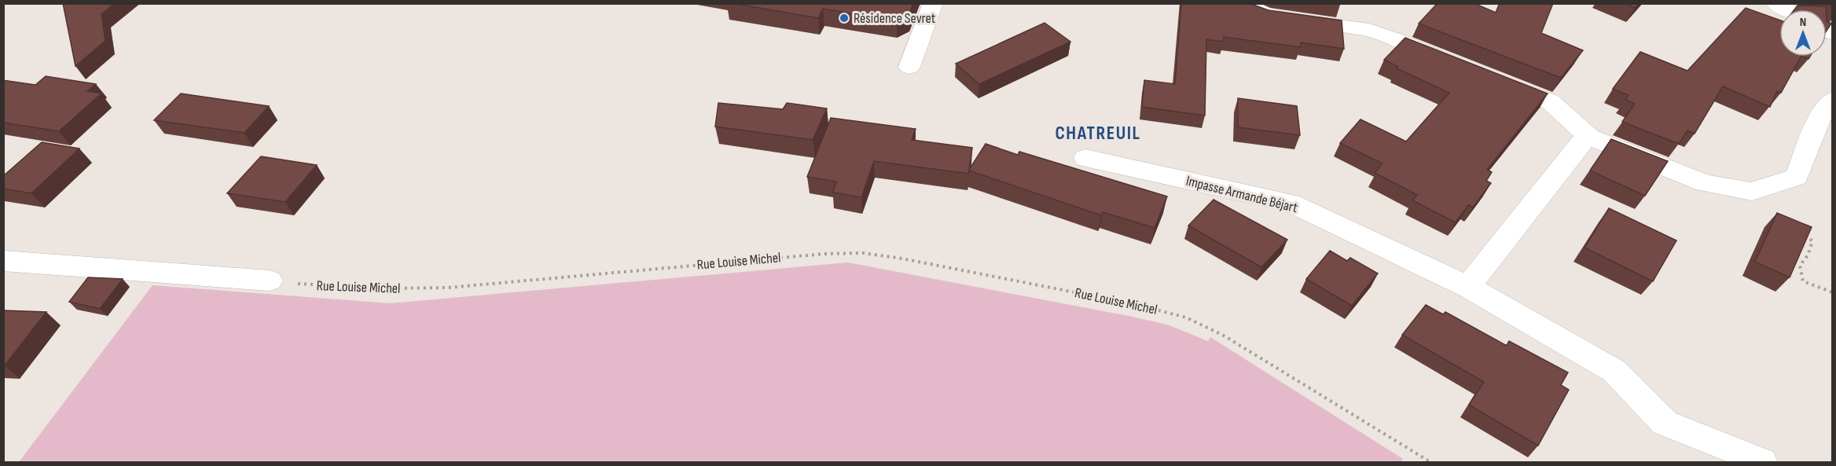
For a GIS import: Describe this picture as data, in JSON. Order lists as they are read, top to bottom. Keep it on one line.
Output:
{"streets":{"street":["Impasse Armande Béjart"],"path":["Rue Louise Michel"]},"districts":["CHATREUIL"],"places":["Résidence Sevret"],"north":"top"}
